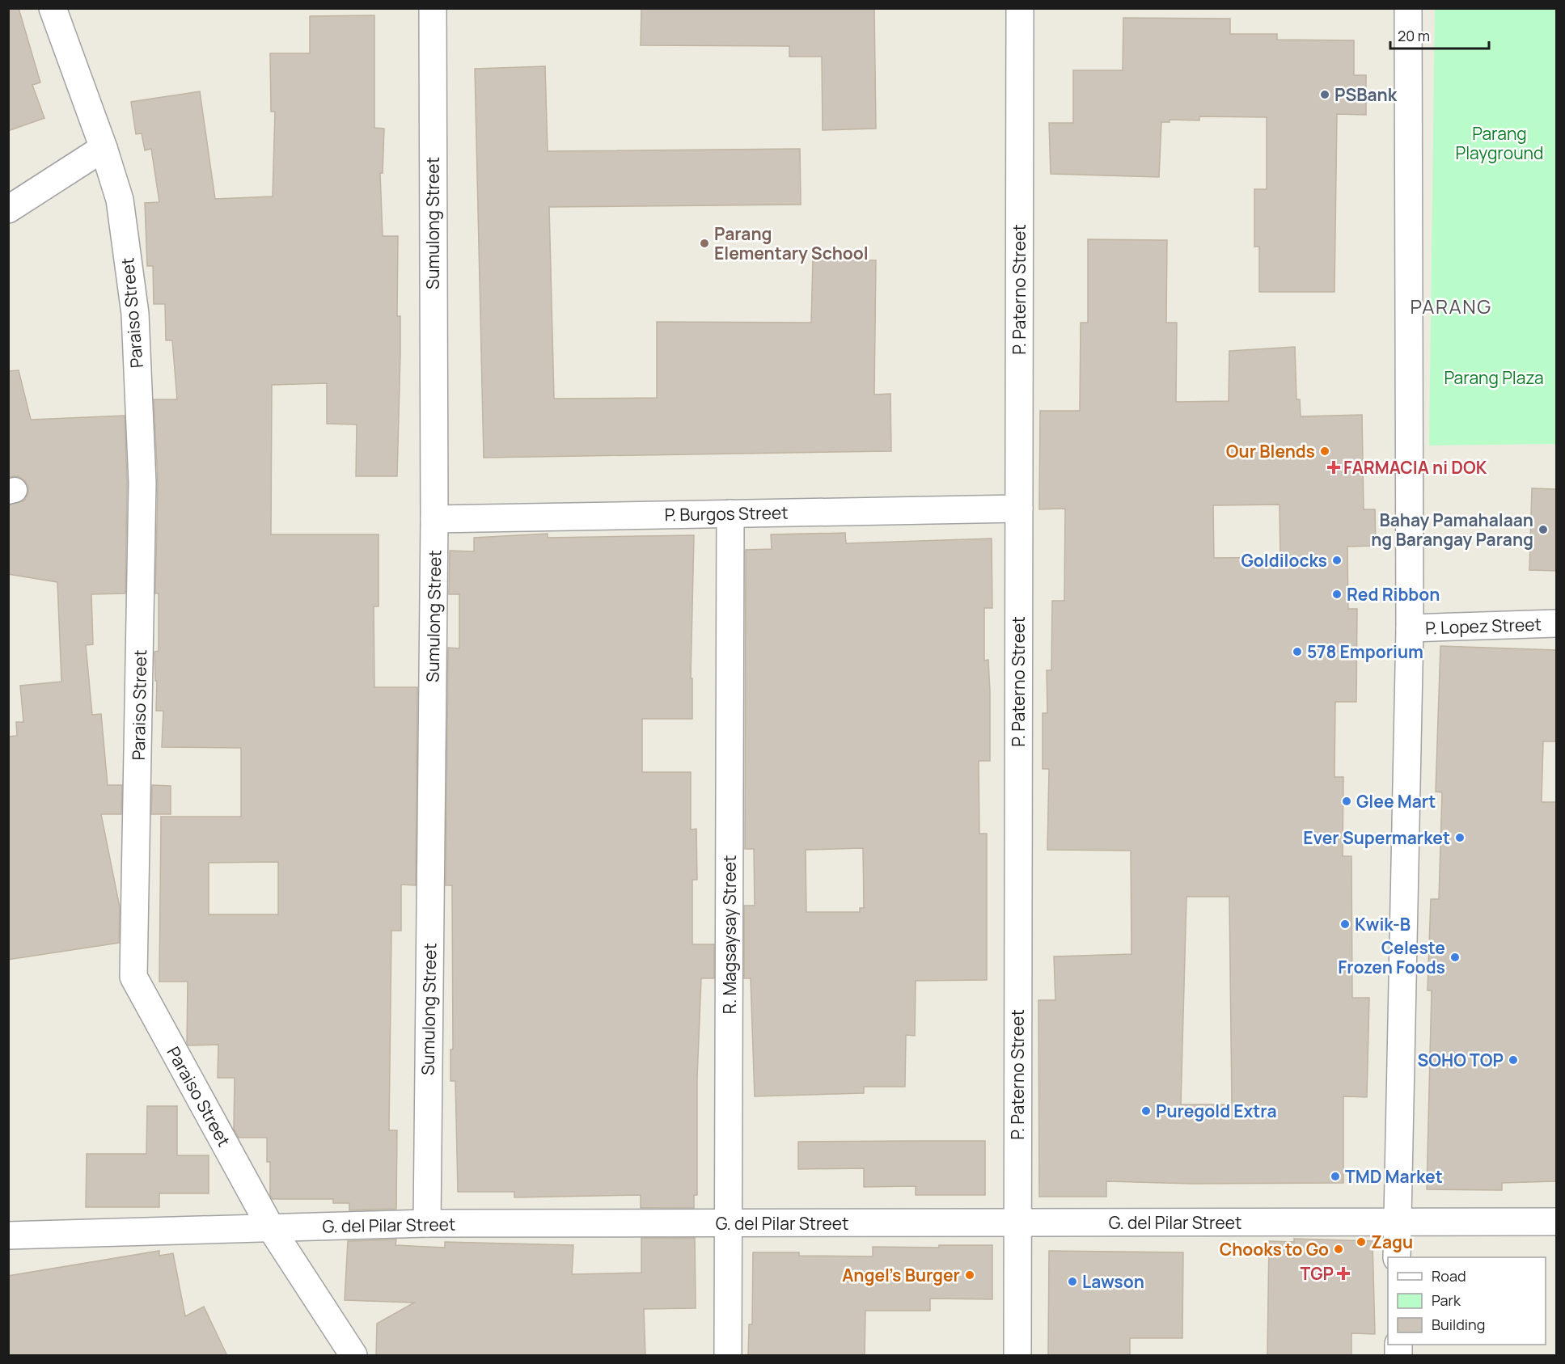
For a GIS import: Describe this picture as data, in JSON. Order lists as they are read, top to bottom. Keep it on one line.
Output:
{"streets":{"street":["Sumulong Street","P. Paterno Street","Paraiso Street","P. Burgos Street","P. Lopez Street","R. Magsaysay Street","G. del Pilar Street"]},"crossings":[["Sumulong Street","P. Burgos Street"],["Sumulong Street","G. del Pilar Street"],["P. Paterno Street","P. Burgos Street"],["P. Paterno Street","G. del Pilar Street"],["Paraiso Street","G. del Pilar Street"],["P. Burgos Street","R. Magsaysay Street"],["R. Magsaysay Street","G. del Pilar Street"]],"districts":["PARANG"],"parks":["Parang Playground","Parang Plaza"],"places":{"other":["PSBank","Parang Elementary School","Our Blends","Bahay Pamahalaan ng Barangay Parang","Goldilocks","Red Ribbon","578 Emporium","Glee Mart","Ever Supermarket","Kwik-B","Celeste Frozen Foods","SOHO TOP","Puregold Extra","TMD Market","Zagu","Chooks to Go","Angel's Burger","Lawson"],"health":["FARMACIA ni DOK","TGP"]},"legend":["Road","Park","Building"],"scale_bar":"20 m"}
